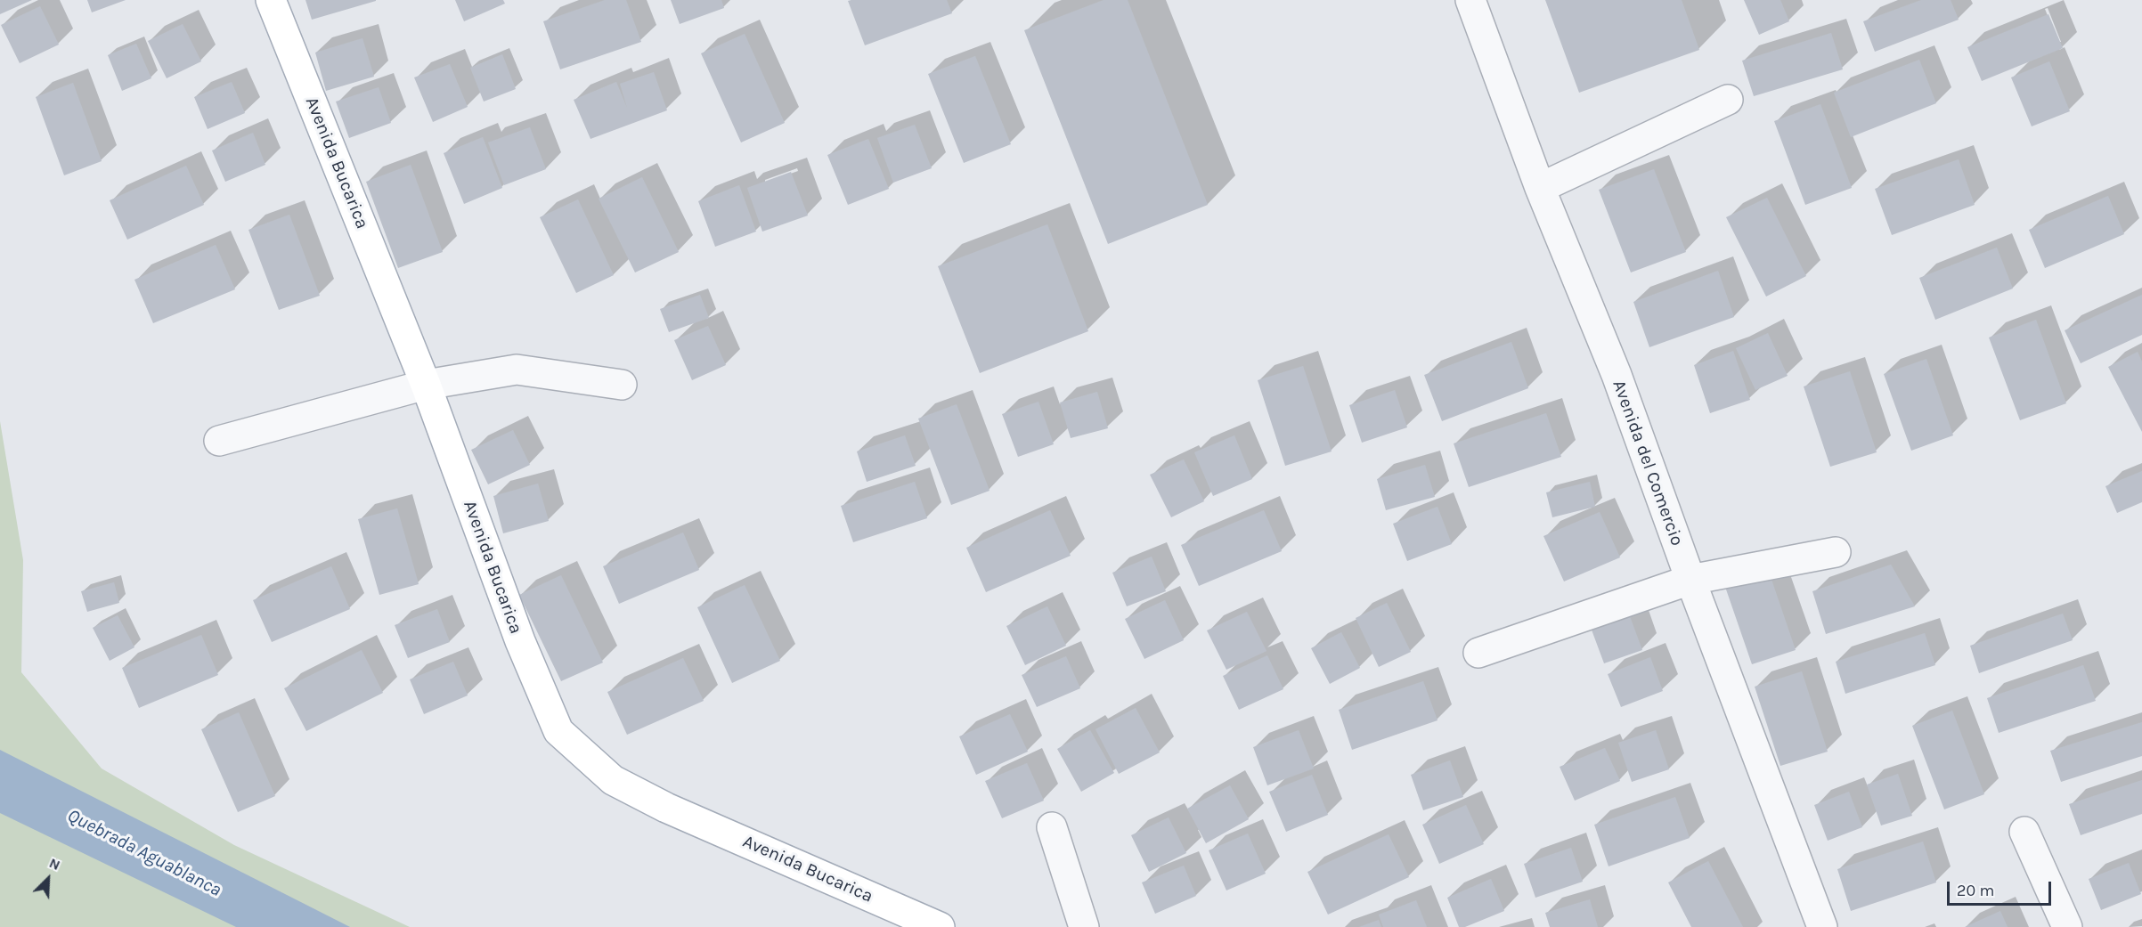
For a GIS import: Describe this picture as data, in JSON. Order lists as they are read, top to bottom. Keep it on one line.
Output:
{"streets":{"main road":["Avenida Bucarica"],"street":["Avenida del Comercio"]},"water":["Quebrada Aguablanca"],"scale_bar":"20 m","north":"top right"}
